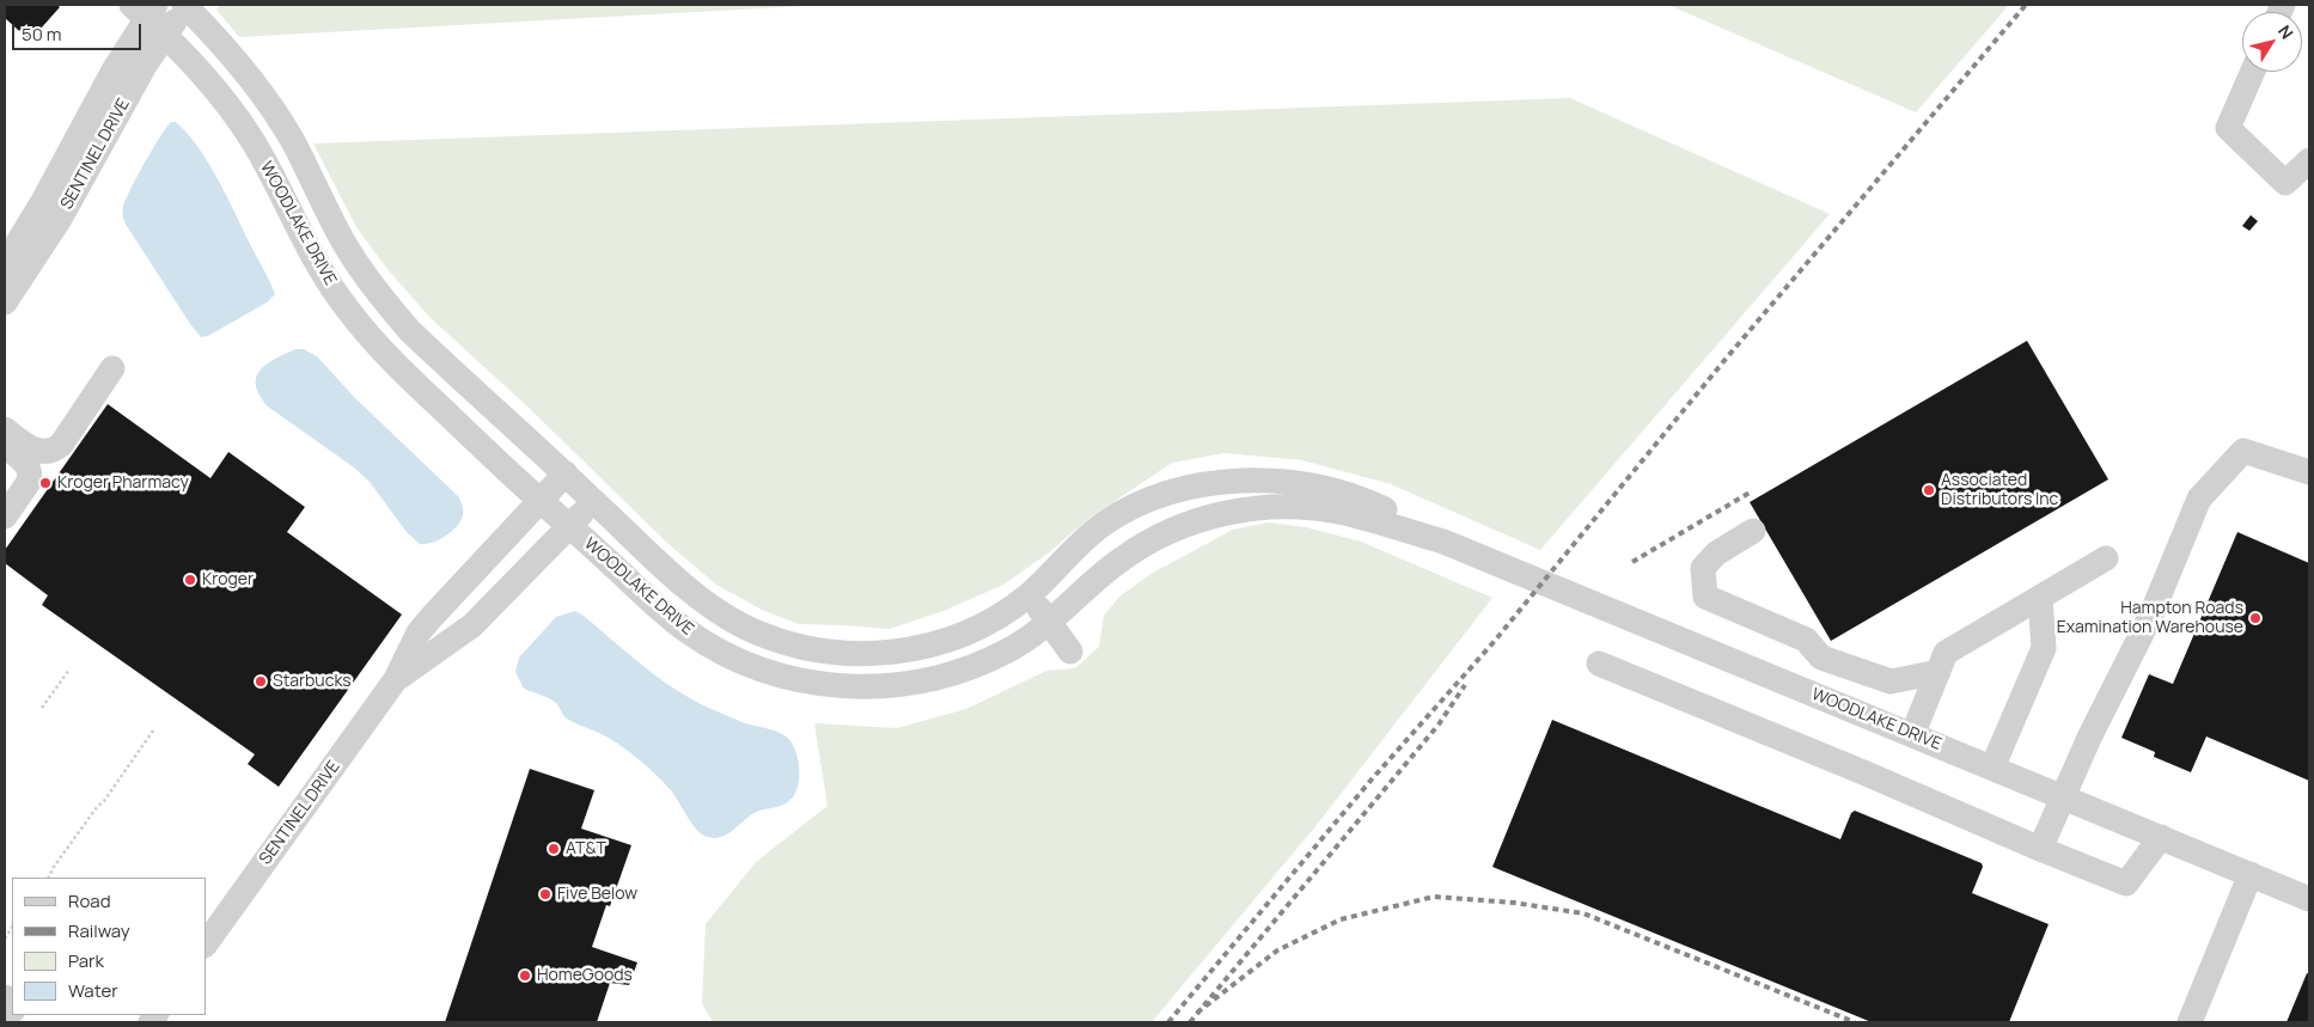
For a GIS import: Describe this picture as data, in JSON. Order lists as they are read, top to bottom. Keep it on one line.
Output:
{"streets":{"street":["SENTINEL DRIVE","WOODLAKE DRIVE"]},"crossings":[["SENTINEL DRIVE","WOODLAKE DRIVE"]],"places":["Kroger Pharmacy","Associated Distributors Inc","Kroger","Hampton Roads Examination Warehouse","Starbucks","AT&T","Five Below","HomeGoods"],"legend":["Road","Railway","Park","Water"],"scale_bar":"50 m","north":"top right"}
